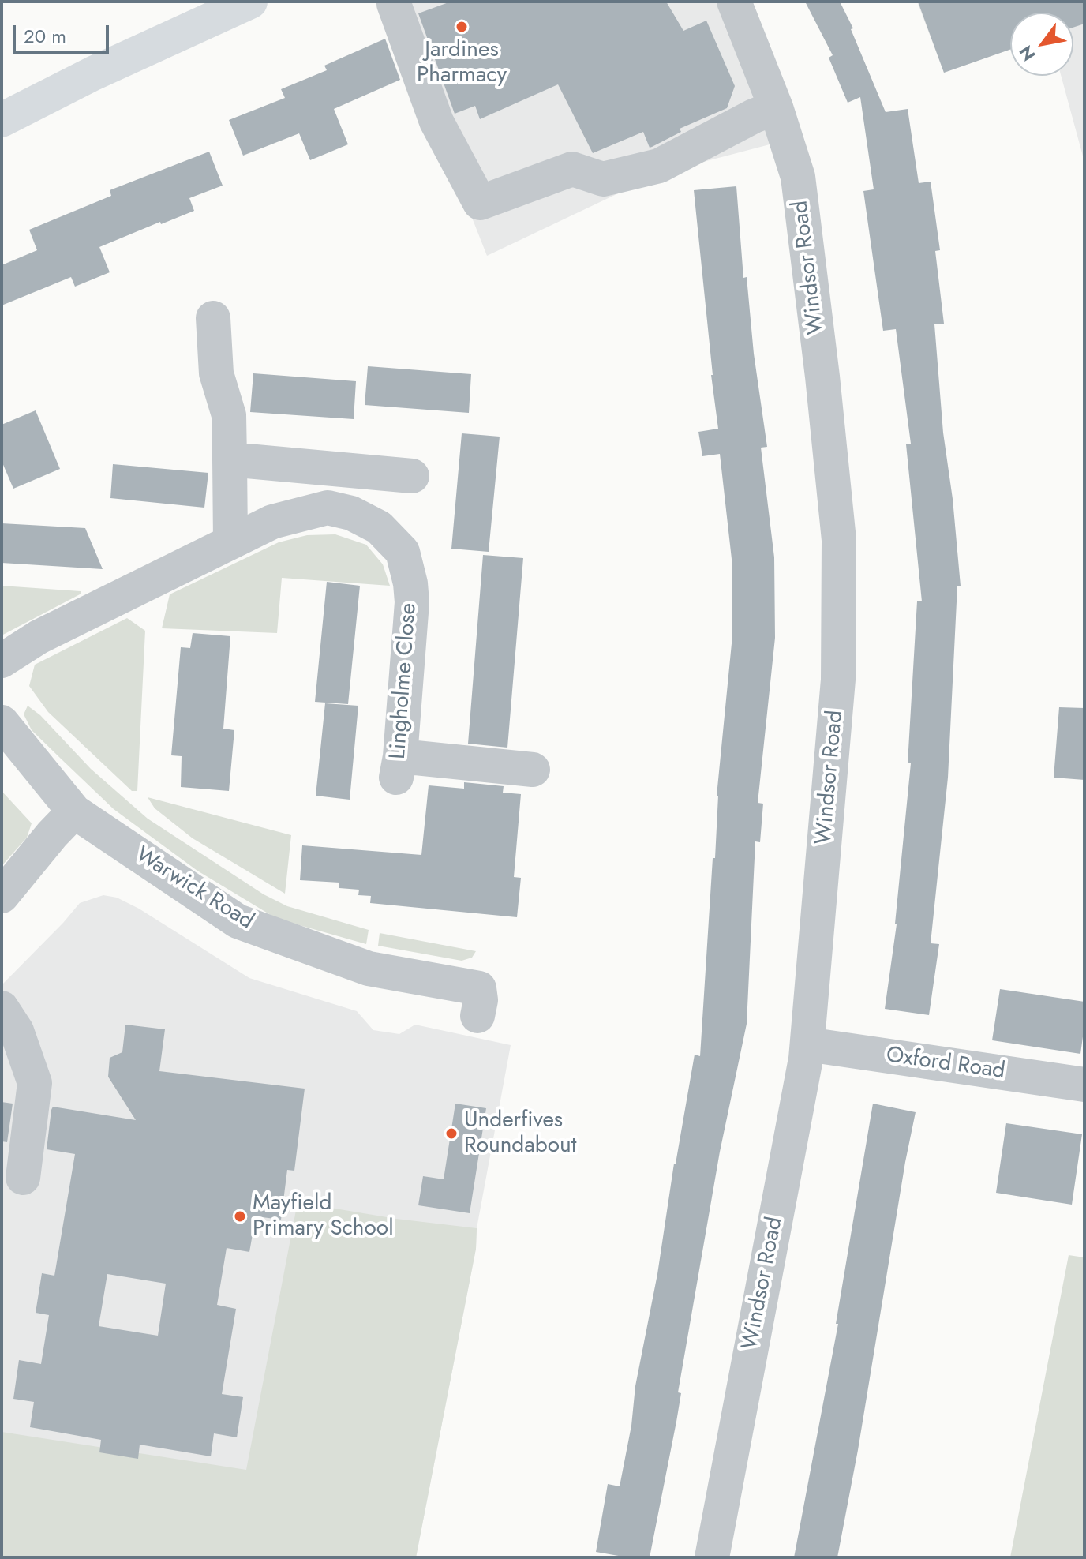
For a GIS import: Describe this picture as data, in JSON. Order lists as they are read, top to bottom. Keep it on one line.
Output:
{"streets":{"street":["Windsor Road","Lingholme Close","Warwick Road","Oxford Road"]},"crossings":[["Windsor Road","Oxford Road"]],"places":["Jardines Pharmacy","Underfives Roundabout","Mayfield Primary School"],"scale_bar":"20 m","north":"bottom left"}
